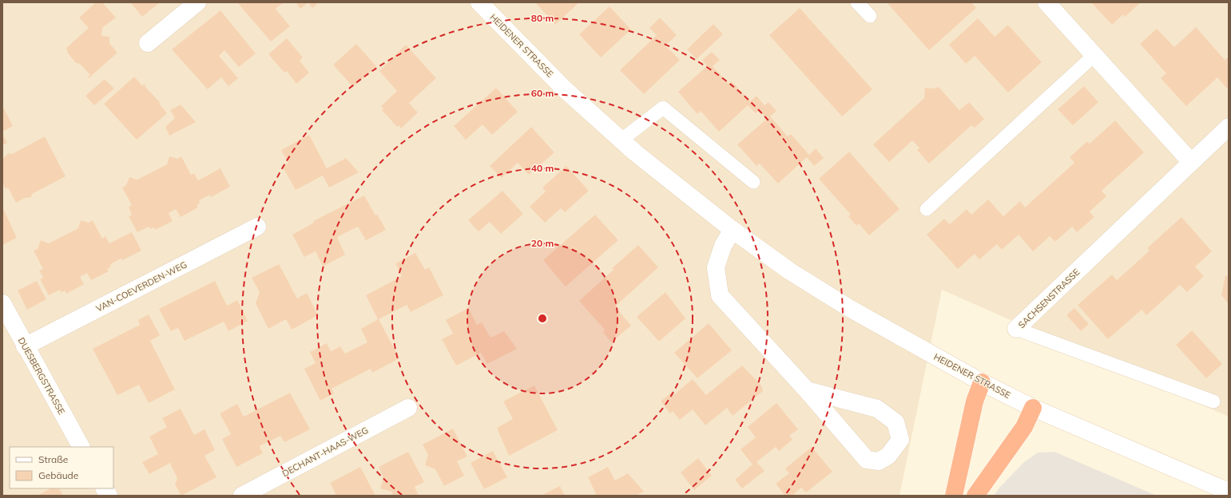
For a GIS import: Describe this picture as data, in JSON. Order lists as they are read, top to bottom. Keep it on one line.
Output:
{"streets":{"street":["HEIDENER STRASSE","VAN-COEVERDEN-WEG","SACHSENSTRASSE","DUESBERGSTRASSE","DECHANT-HAAS-WEG"]},"crossings":[["VAN-COEVERDEN-WEG","DUESBERGSTRASSE"]],"legend":["Straße","Gebäude"],"rings":["80 m","60 m","40 m","20 m"]}
